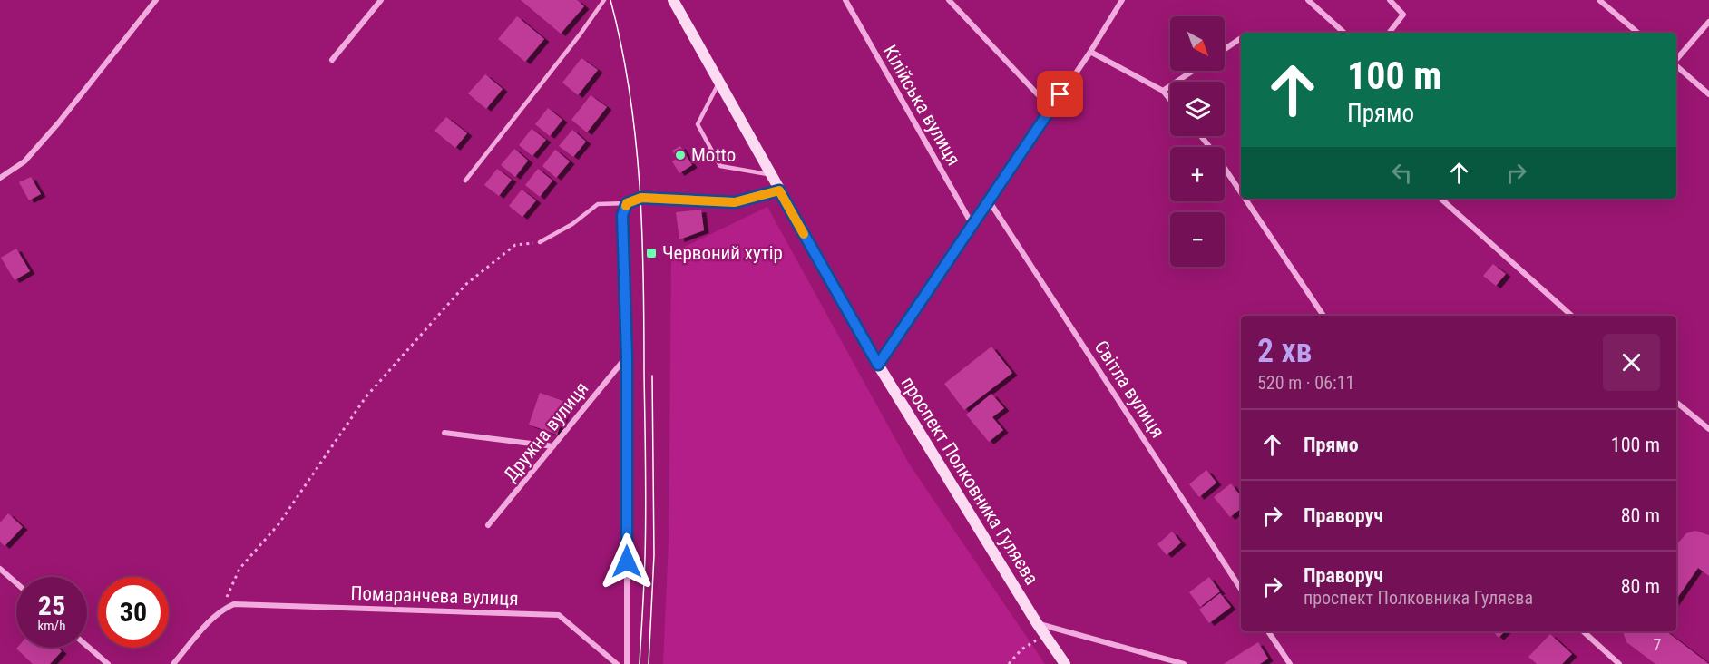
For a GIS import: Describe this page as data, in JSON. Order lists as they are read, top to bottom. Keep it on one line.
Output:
{"streets":{"main road":["проспект Полковника Гуляєва"],"street":["Кілійська вулиця","Світла вулиця","Дружна вулиця","Помаранчева вулиця"]},"places":{"other":["Motto"],"transit":["Червоний хутір"]},"house_numbers":["7"],"north":"bottom right","page":{"map_buttons":["+","−"],"turn":["100 m","Прямо"],"heading":["2 хв","520 m · 06:11"],"list":[{"name":"Прямо","value":"100 m"},{"name":"Праворуч","value":"80 m"},{"name":"Праворуч","note":"проспект Полковника Гуляєва","value":"80 m"}],"speed":"25 km/h","limit":"30"}}
